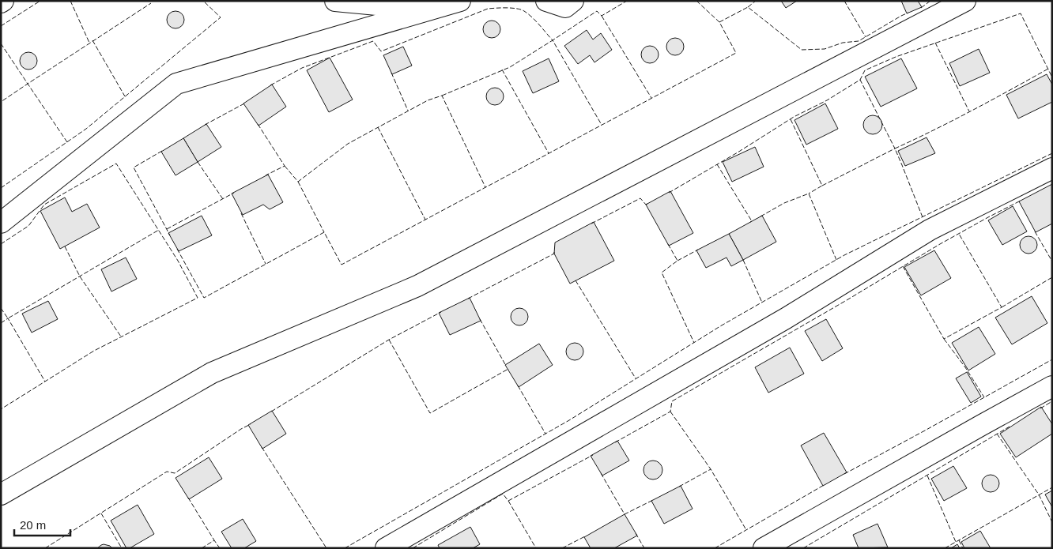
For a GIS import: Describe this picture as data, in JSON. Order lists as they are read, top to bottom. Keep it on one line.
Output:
{"scale_bar":"20 m"}
